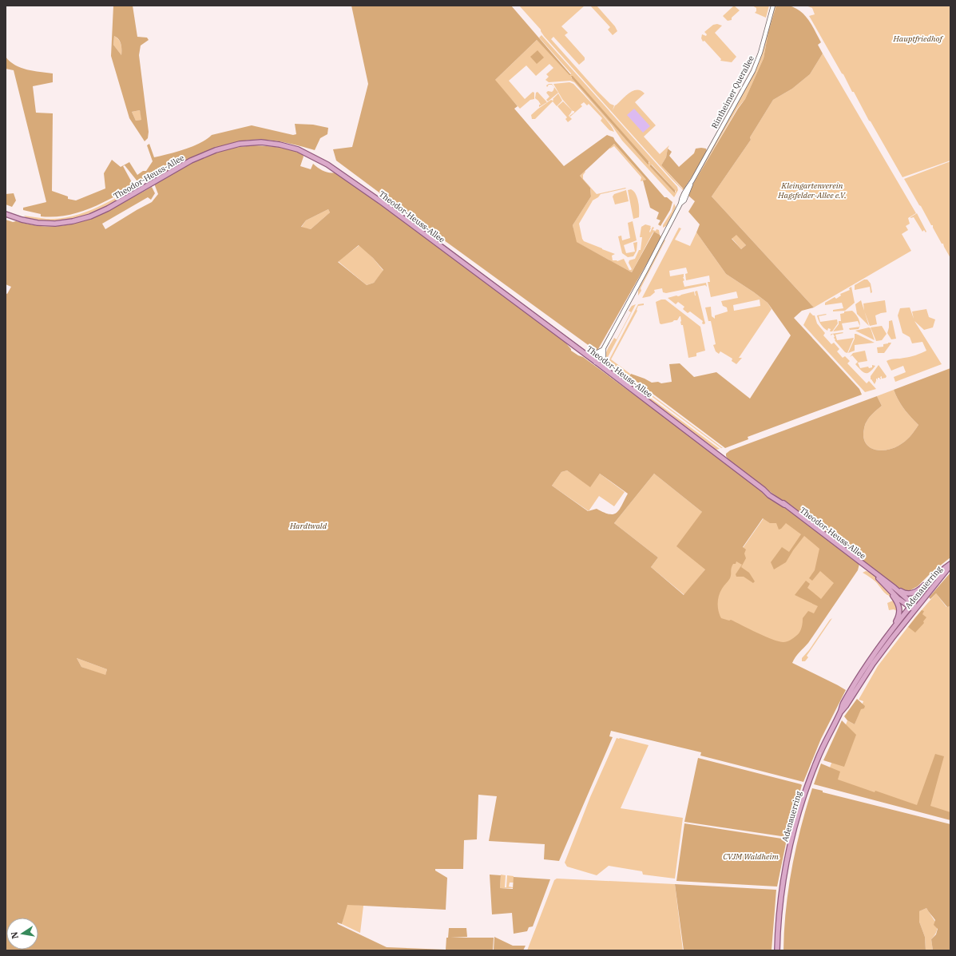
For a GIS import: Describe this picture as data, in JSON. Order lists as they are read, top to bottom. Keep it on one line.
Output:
{"streets":{"main road":["Theodor-Heuss-Allee","Adenauerring"],"street":["Rintheimer Querallee"]},"crossings":[["Rintheimer Querallee","Theodor-Heuss-Allee"],["Theodor-Heuss-Allee","Adenauerring"]],"parks":["Hauptfriedhof","Kleingartenverein Hagsfelder-Allee e.V.","Hardtwald","CVJM Waldheim"],"north":"left"}
